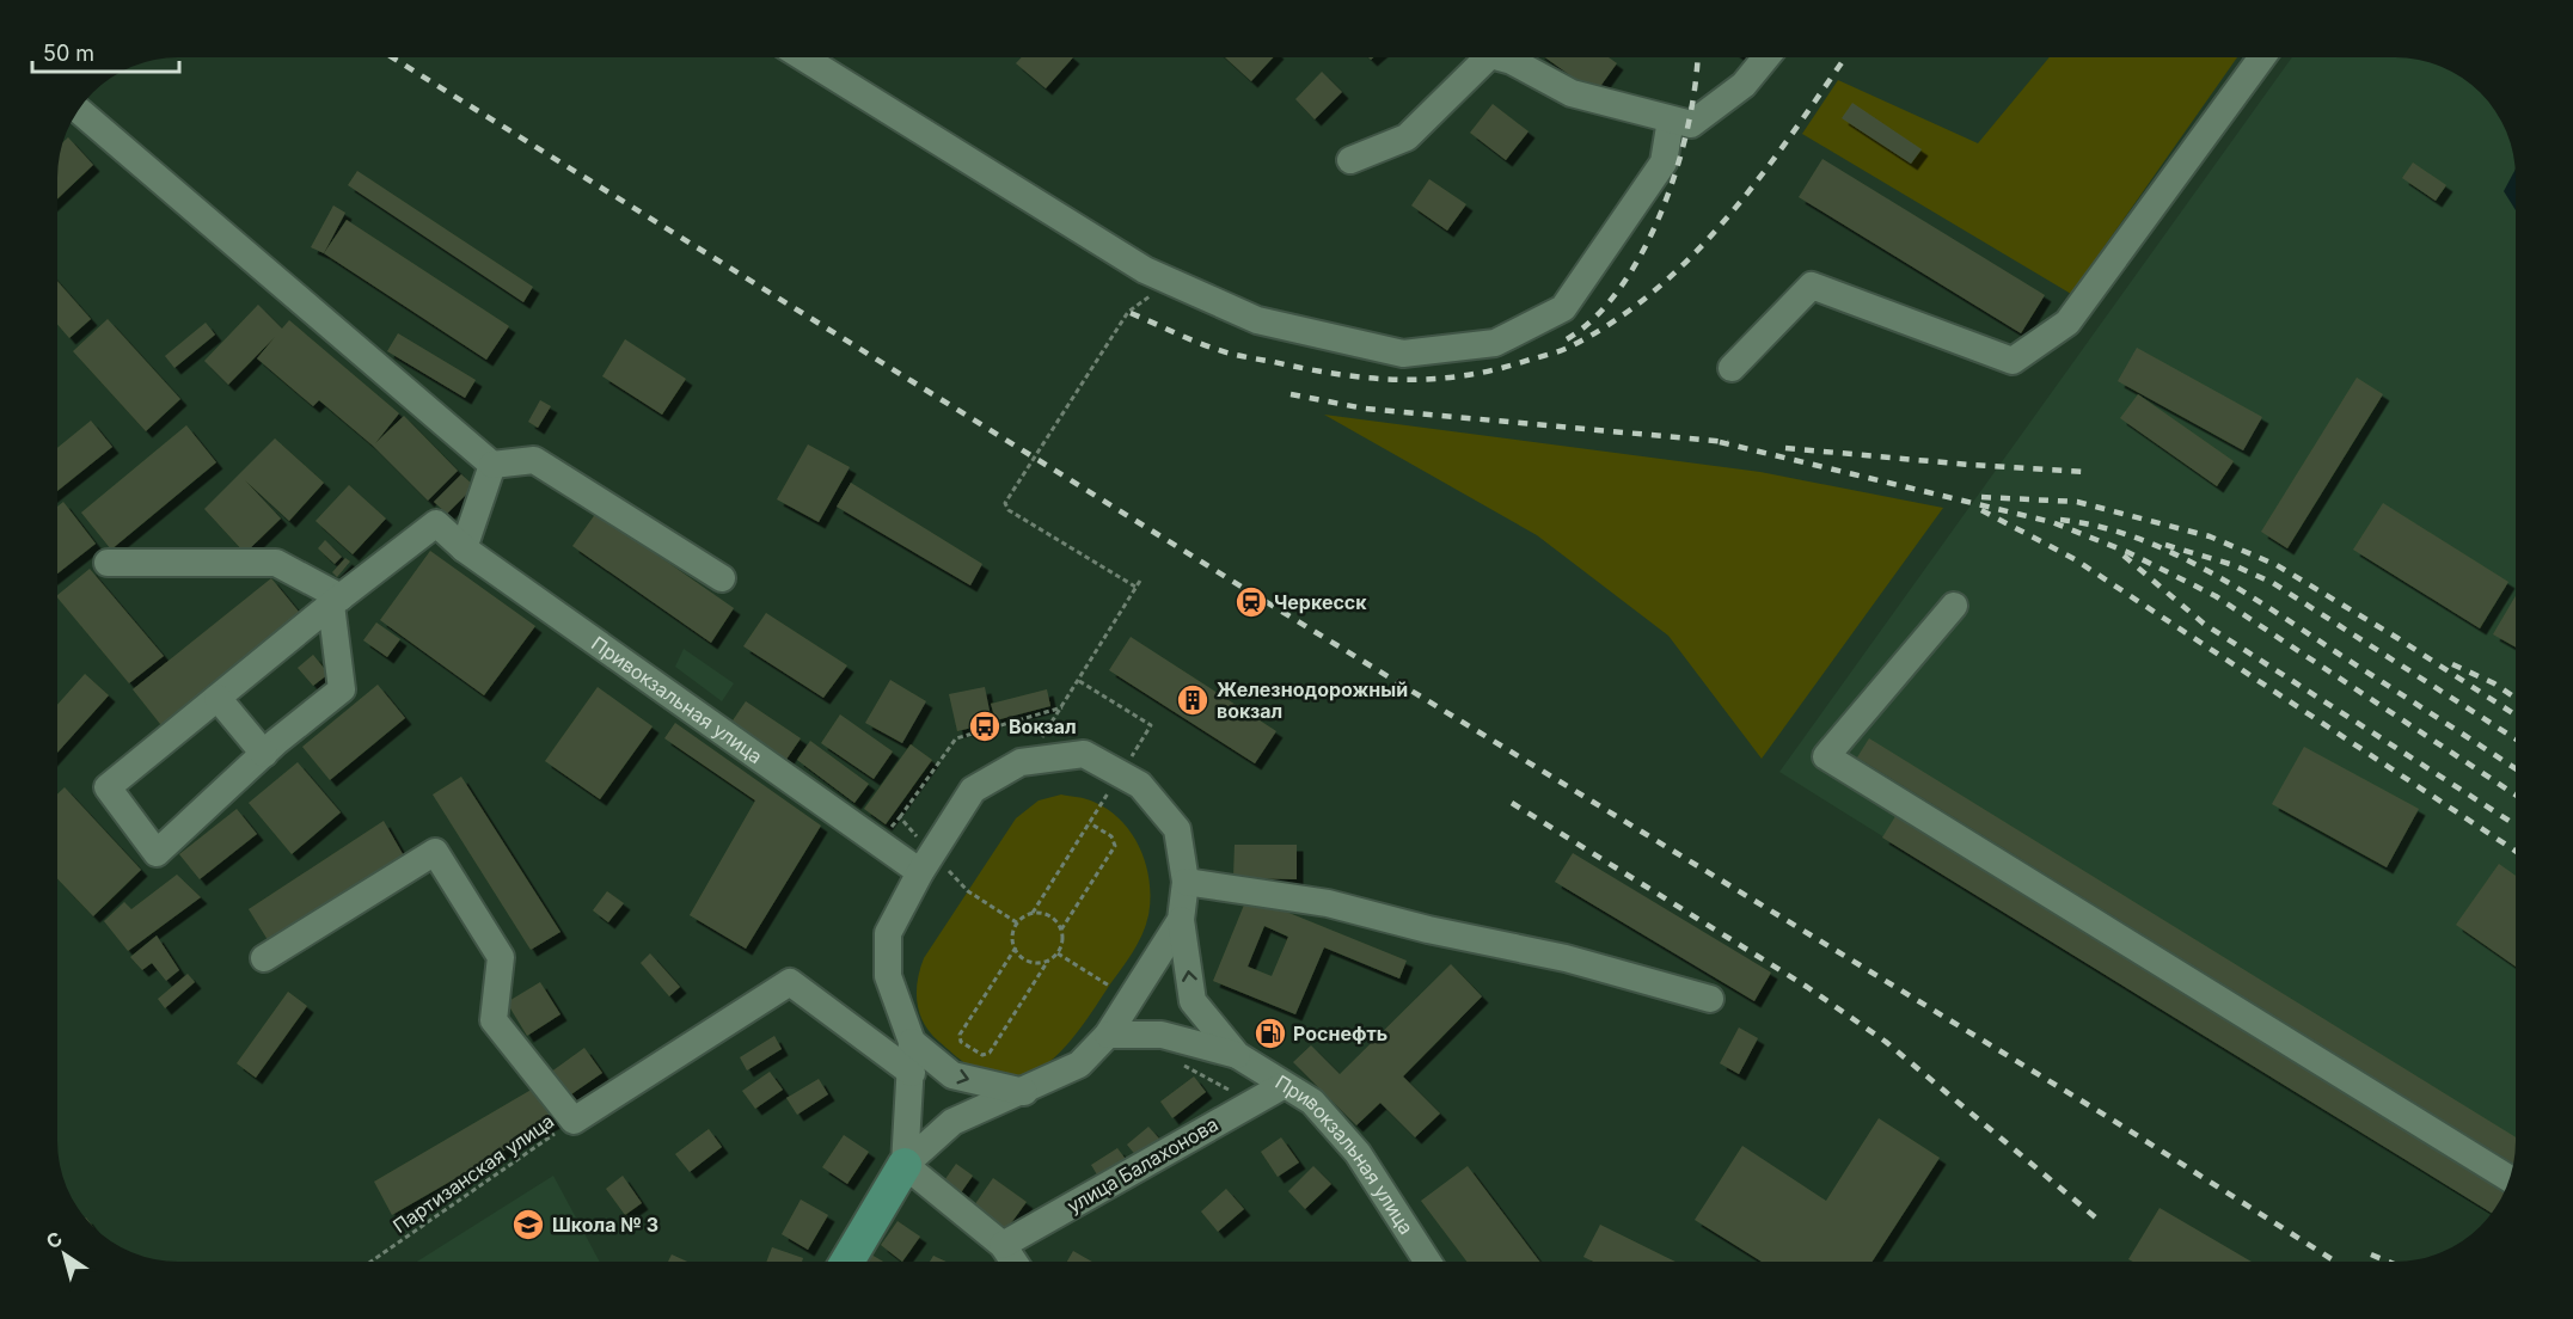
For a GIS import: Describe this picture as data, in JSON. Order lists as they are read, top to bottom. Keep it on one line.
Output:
{"streets":{"street":["Привокзальная улица","улица Балахонова"],"path":["Партизанская улица"]},"crossings":[["Привокзальная улица","улица Балахонова"]],"places":{"station":["Черкесск"],"building":["Железнодорожный вокзал"],"bus stop":["Вокзал"],"fuel station":["Роснефть"],"school or university":["Школа № 3"]},"scale_bar":"50 m","north":"top left"}
